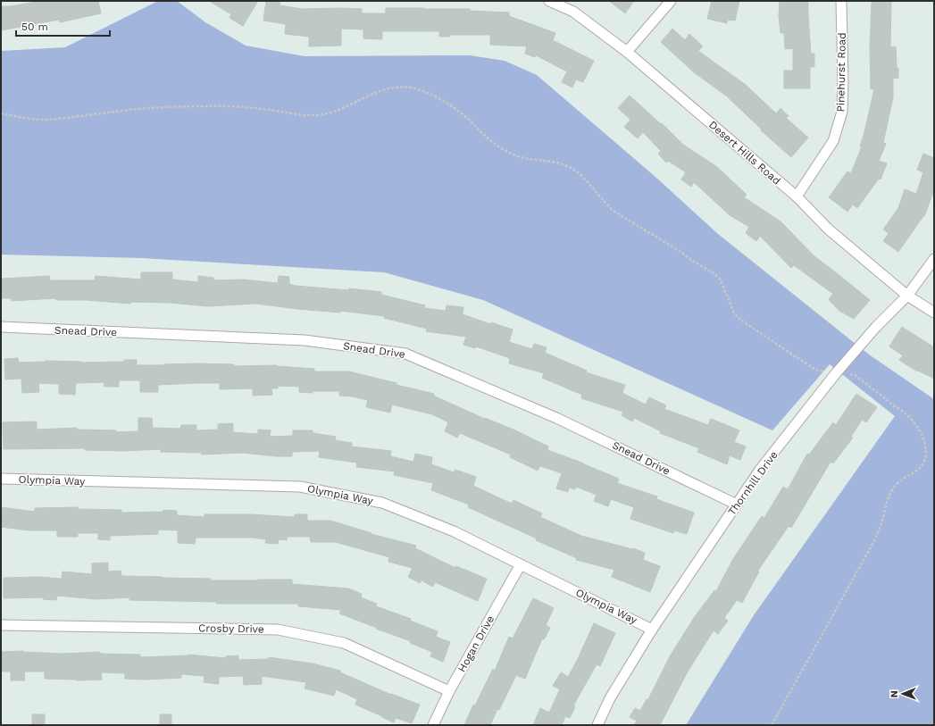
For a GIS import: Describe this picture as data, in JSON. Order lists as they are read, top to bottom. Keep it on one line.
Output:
{"streets":{"street":["Pinehurst Road","Desert Hills Road","Snead Drive","Olympia Way","Thornhill Drive","Crosby Drive","Hogan Drive"]},"crossings":[["Pinehurst Road","Desert Hills Road"],["Desert Hills Road","Thornhill Drive"],["Snead Drive","Thornhill Drive"],["Olympia Way","Thornhill Drive"],["Olympia Way","Hogan Drive"],["Crosby Drive","Hogan Drive"]],"scale_bar":"50 m","north":"left"}
